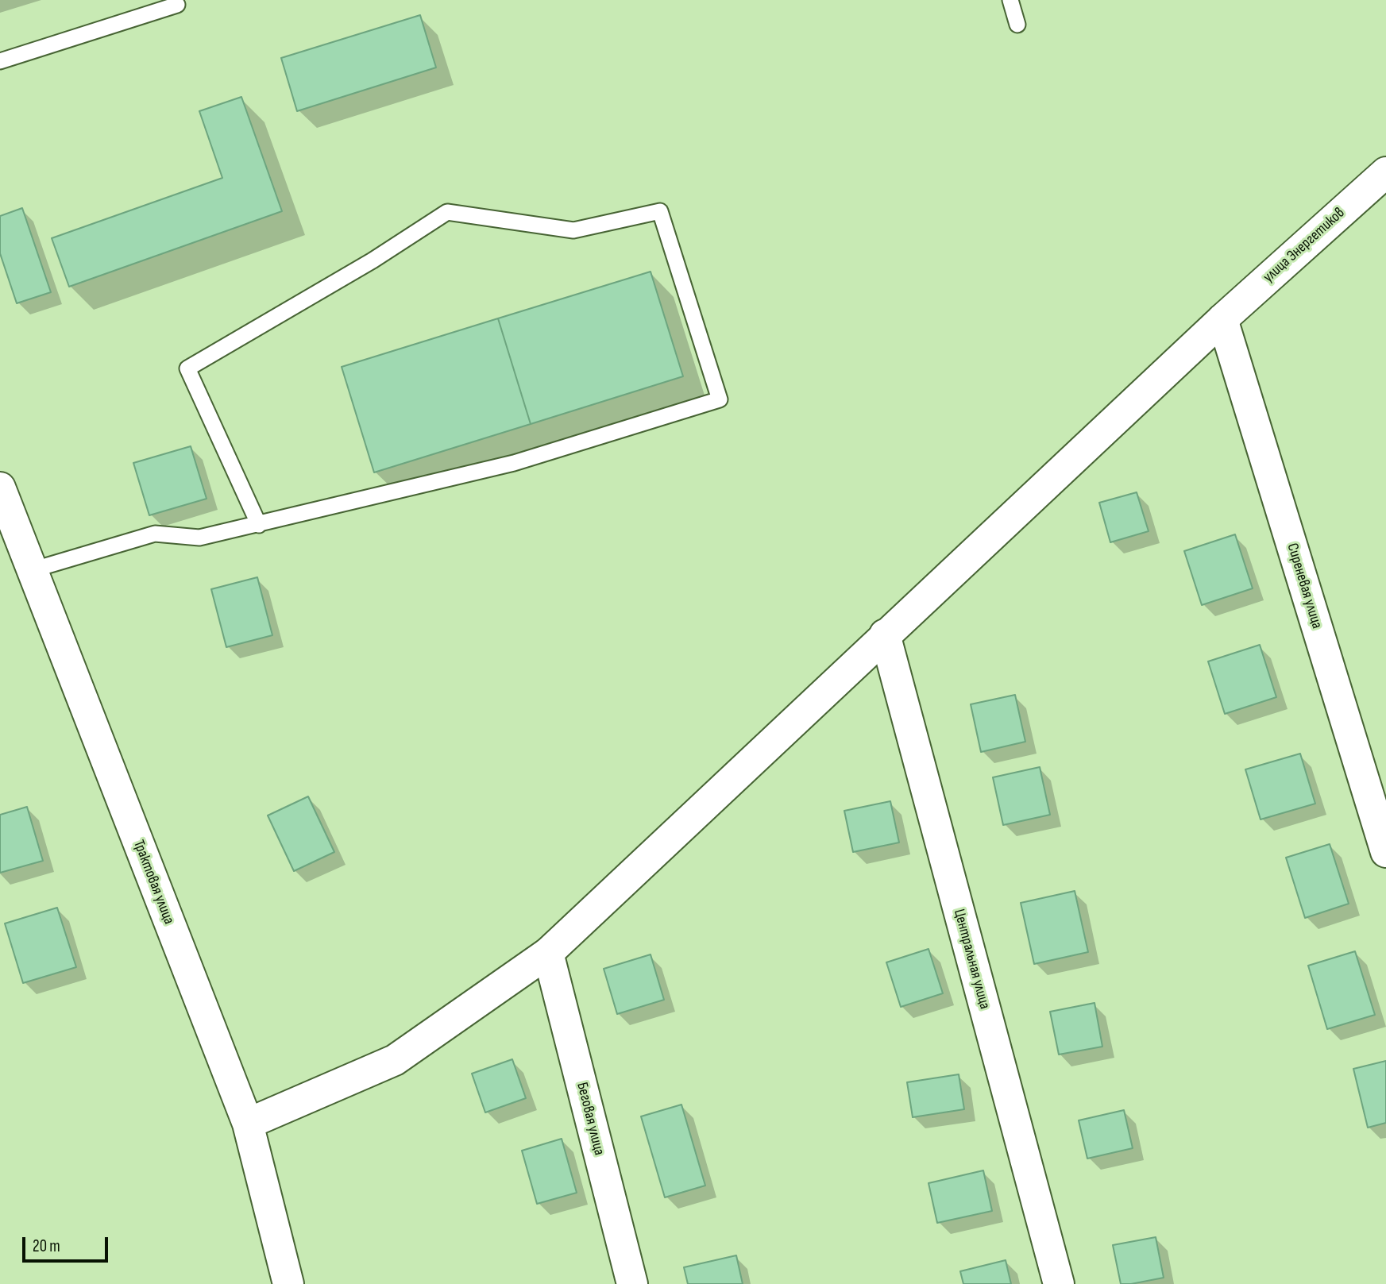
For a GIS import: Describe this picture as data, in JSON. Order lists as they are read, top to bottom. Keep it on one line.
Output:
{"streets":{"street":["улица Энергетиков","Сиреневая улица","Трактовая улица","Центральная улица","Беговая улица"]},"crossings":[["улица Энергетиков","Сиреневая улица"],["улица Энергетиков","Трактовая улица"],["улица Энергетиков","Центральная улица"],["улица Энергетиков","Беговая улица"]],"scale_bar":"20 m"}
